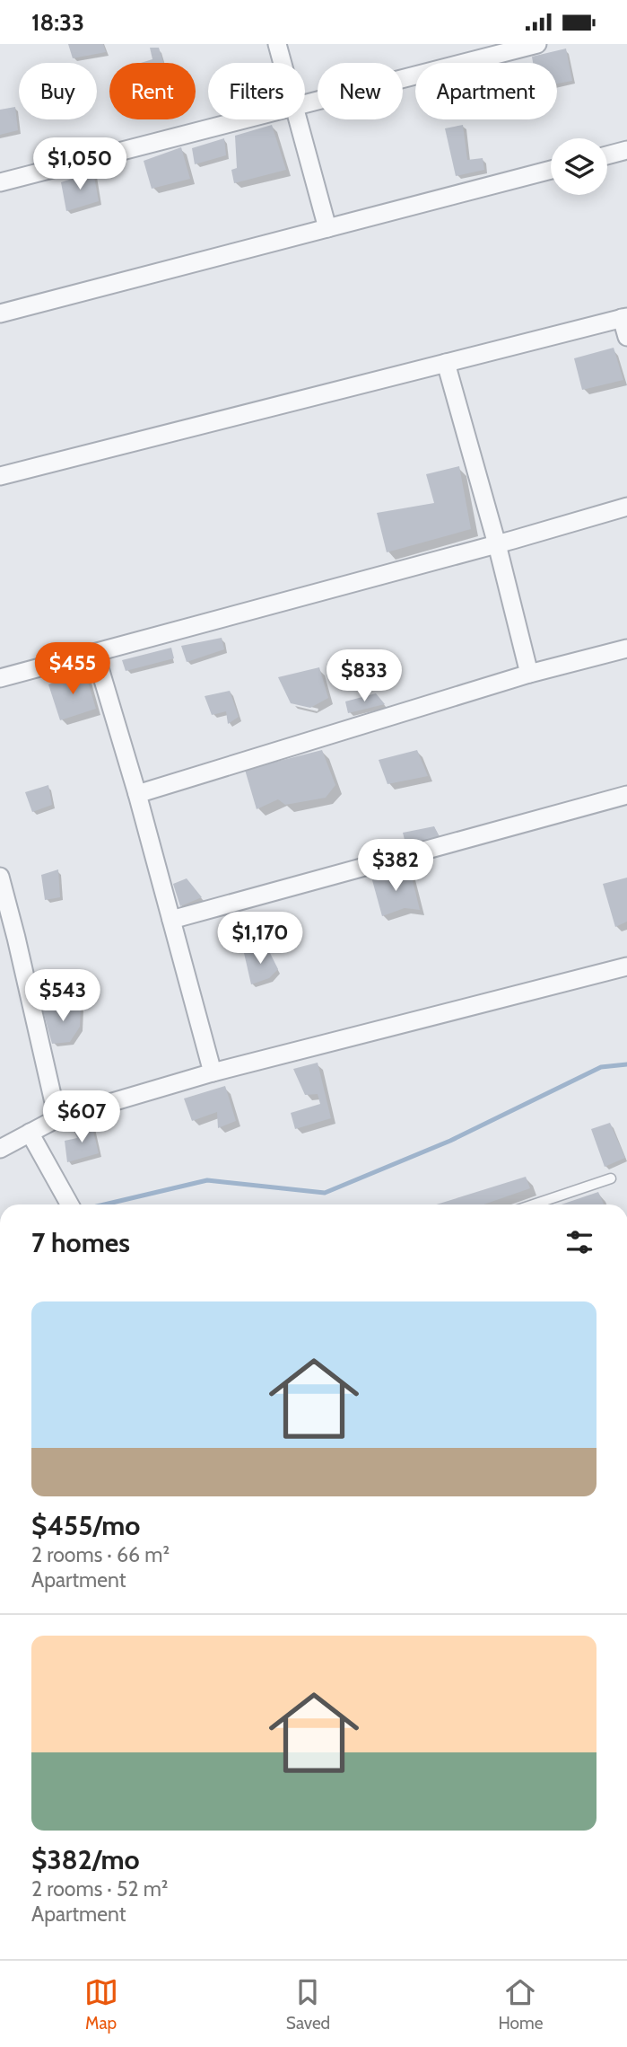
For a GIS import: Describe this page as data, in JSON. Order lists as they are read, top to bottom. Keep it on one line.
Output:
{"page":{"status":"18:33","chip":["Buy","Rent","Filters","New","Apartment"],"price":["$1,050","$455","$833","$382","$1,170","$543","$607"],"heading":"7 homes","list":[{"name":"$455/mo","note":"2 rooms · 66 m² · Apartment"},{"name":"$382/mo","note":"2 rooms · 52 m² · Apartment"}],"tabs":["Map","Saved","Home"]}}
